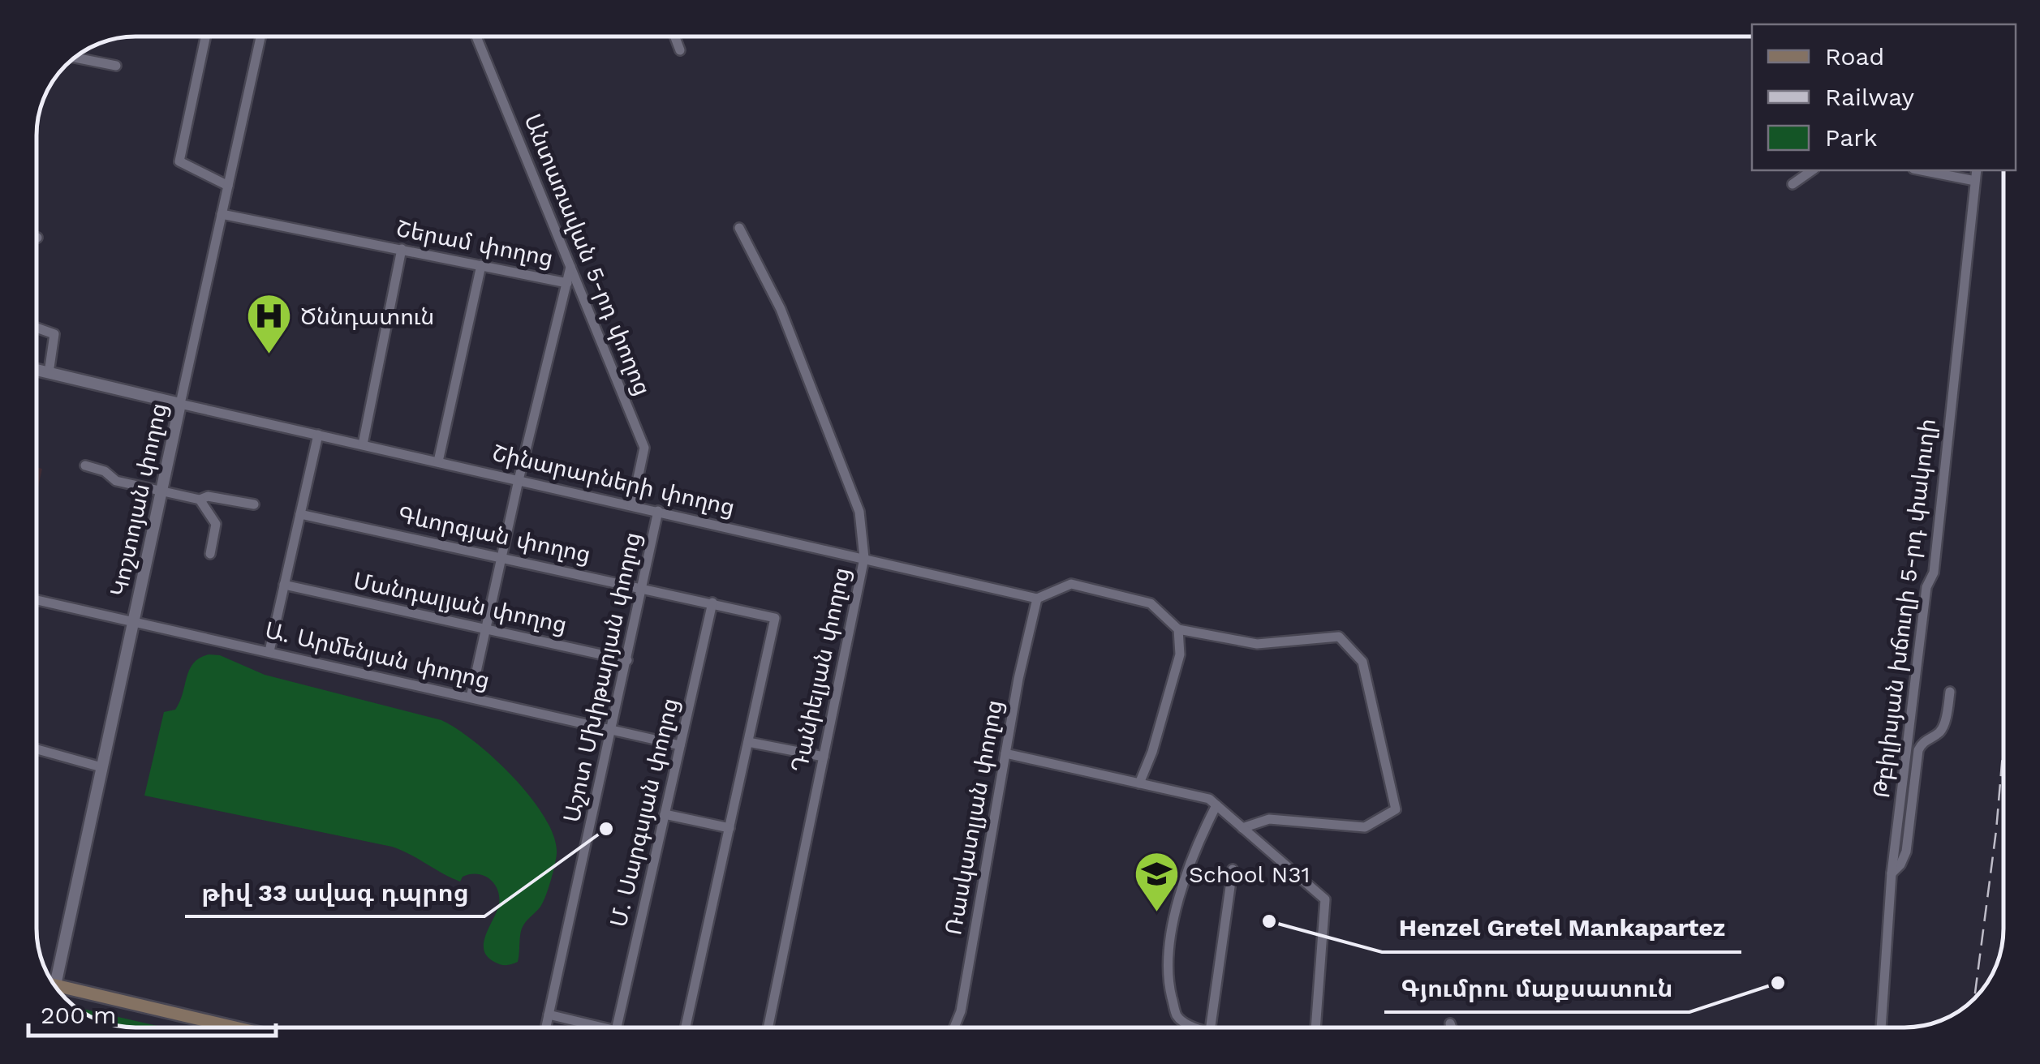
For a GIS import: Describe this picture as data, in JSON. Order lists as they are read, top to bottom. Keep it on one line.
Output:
{"streets":{"street":["Շերամ փողոց","Անտառավան 5-րդ փողոց","Շինարարների փողոց","Կոշտոյան փողոց","Գևորգյան փողոց","Մանդալյան փողոց","Թբիլիսյան խճուղի 5-րդ փակուղի","Ա. Արմենյան փողոց","Դանիելյան փողոց","Աշոտ Մխիթարյան փողոց","Մ. Սարգսյան փողոց","Ռասկատլյան փողոց"]},"crossings":[["Շերամ փողոց","Անտառավան 5-րդ փողոց"],["Շերամ փողոց","Շինարարների փողոց"],["Շերամ փողոց","Կոշտոյան փողոց"],["Շերամ փողոց","Գևորգյան փողոց"],["Շերամ փողոց","Մանդալյան փողոց"],["Շերամ փողոց","Ա. Արմենյան փողոց"],["Անտառավան 5-րդ փողոց","Շինարարների փողոց"],["Շինարարների փողոց","Կոշտոյան փողոց"],["Շինարարների փողոց","Դանիելյան փողոց"],["Շինարարների փողոց","Աշոտ Մխիթարյան փողոց"],["Շինարարների փողոց","Ռասկատլյան փողոց"],["Կոշտոյան փողոց","Ա. Արմենյան փողոց"],["Գևորգյան փողոց","Աշոտ Մխիթարյան փողոց"],["Գևորգյան փողոց","Մ. Սարգսյան փողոց"],["Մանդալյան փողոց","Աշոտ Մխիթարյան փողոց"],["Ա. Արմենյան փողոց","Աշոտ Մխիթարյան փողոց"],["Ա. Արմենյան փողոց","Մ. Սարգսյան փողոց"]],"places":{"hospital":["Ծննդատուն"],"other":["թիվ 33 ավագ դպրոց","Henzel Gretel Mankapartez","Գյումրու մաքսատուն"],"school or university":["School N31"]},"legend":["Road","Railway","Park"],"scale_bar":"200 m"}
